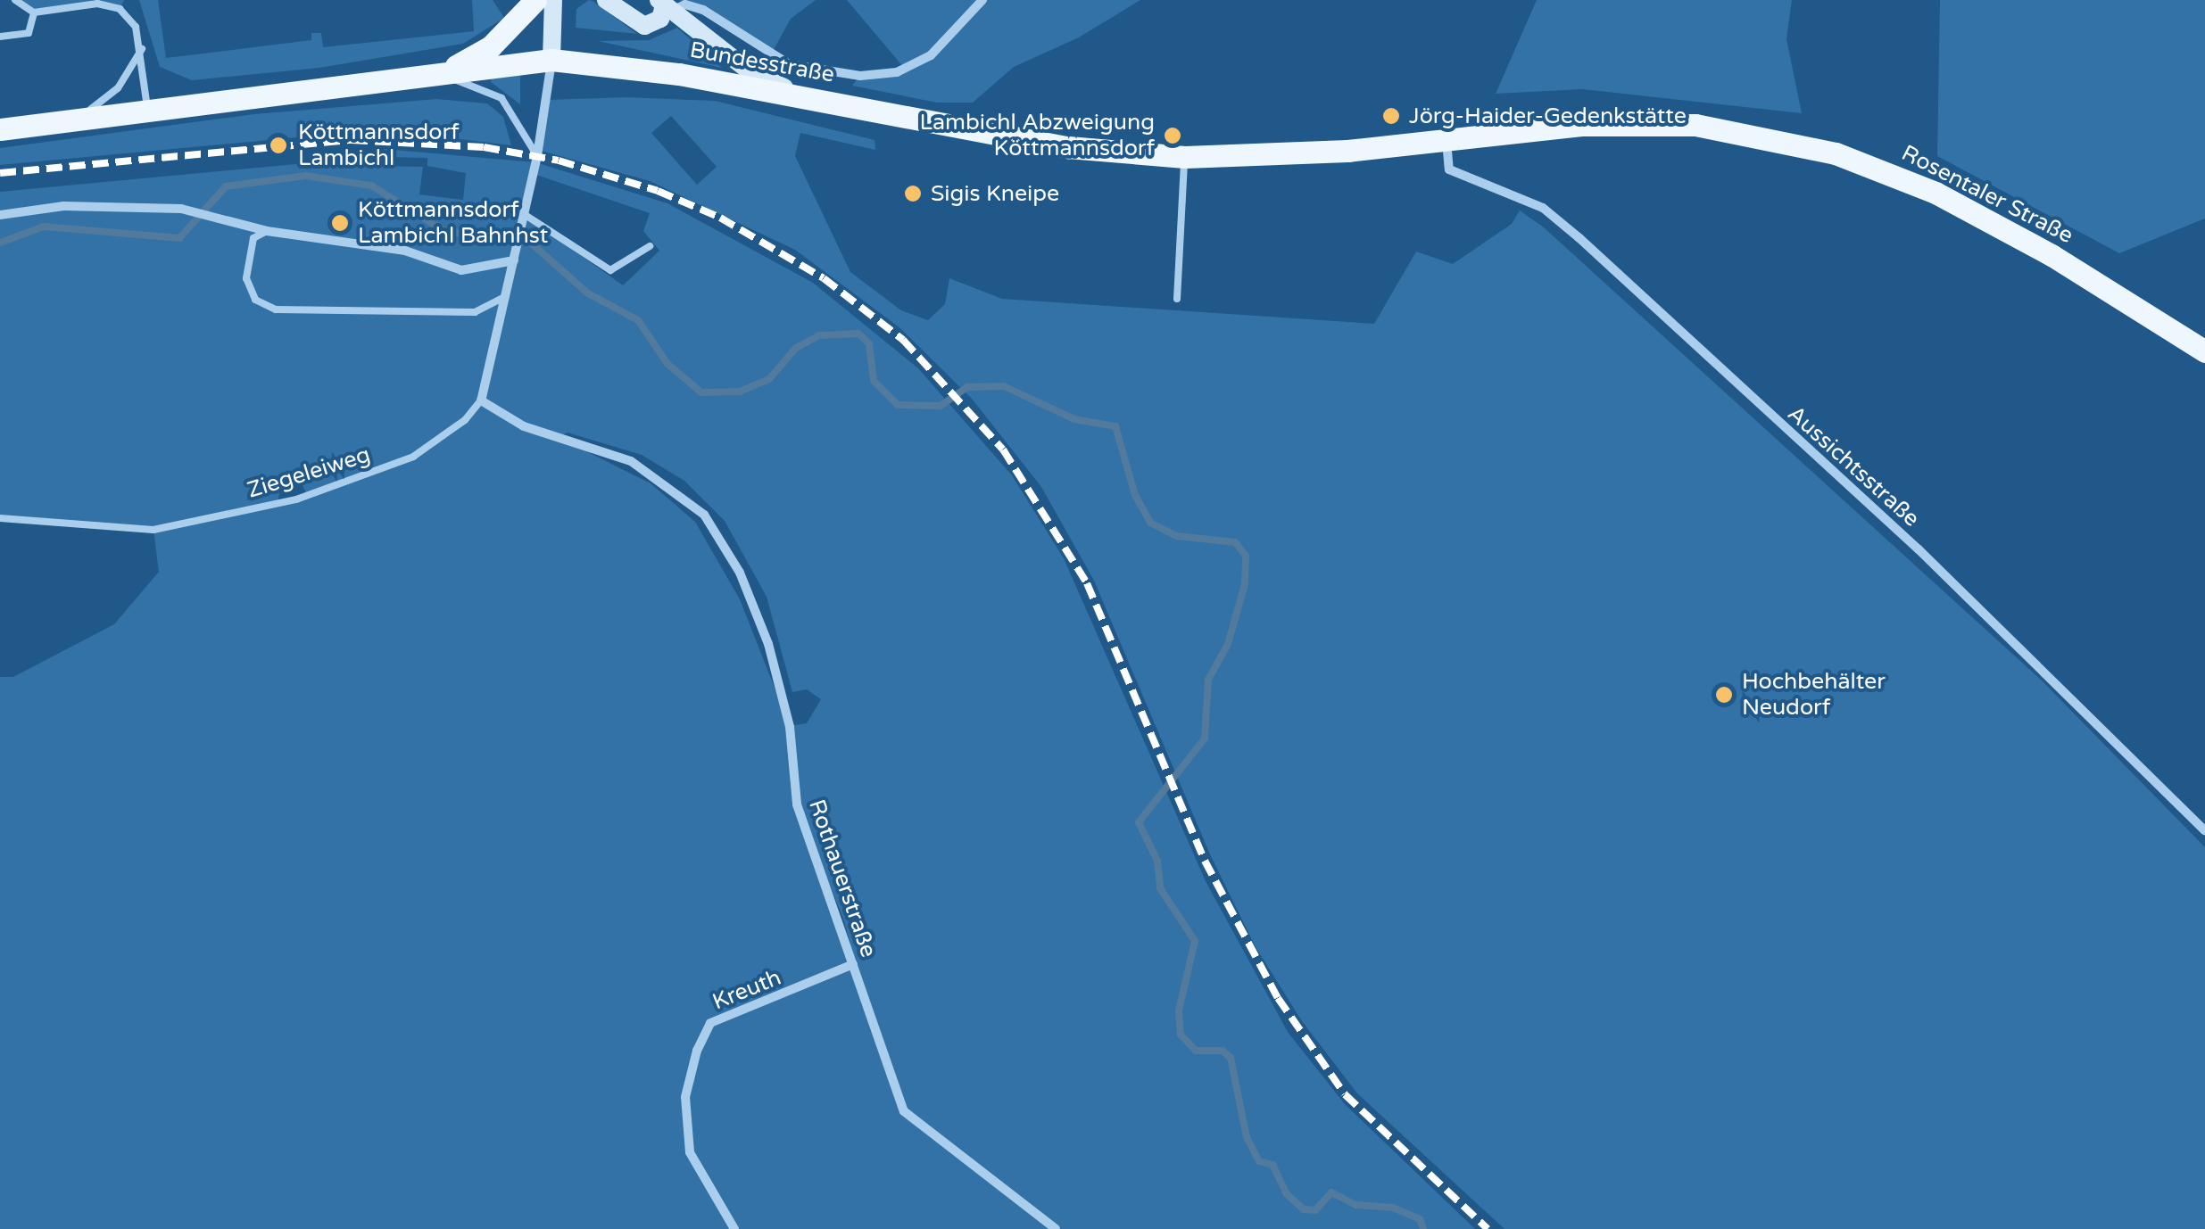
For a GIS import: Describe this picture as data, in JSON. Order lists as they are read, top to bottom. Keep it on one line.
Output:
{"streets":{"main road":["Bundesstraße","Rosentaler Straße"],"street":["Aussichtsstraße","Rothauerstraße","Kreuth"],"lane":["Ziegeleiweg"]},"crossings":[["Bundesstraße","Rosentaler Straße"],["Bundesstraße","Aussichtsstraße"],["Ziegeleiweg","Rothauerstraße"],["Rothauerstraße","Kreuth"]],"places":["Jörg-Haider-Gedenkstätte","Lambichl Abzweigung Köttmannsdorf","Köttmannsdorf Lambichl","Sigis Kneipe","Köttmannsdorf Lambichl Bahnhst","Hochbehälter Neudorf"]}
